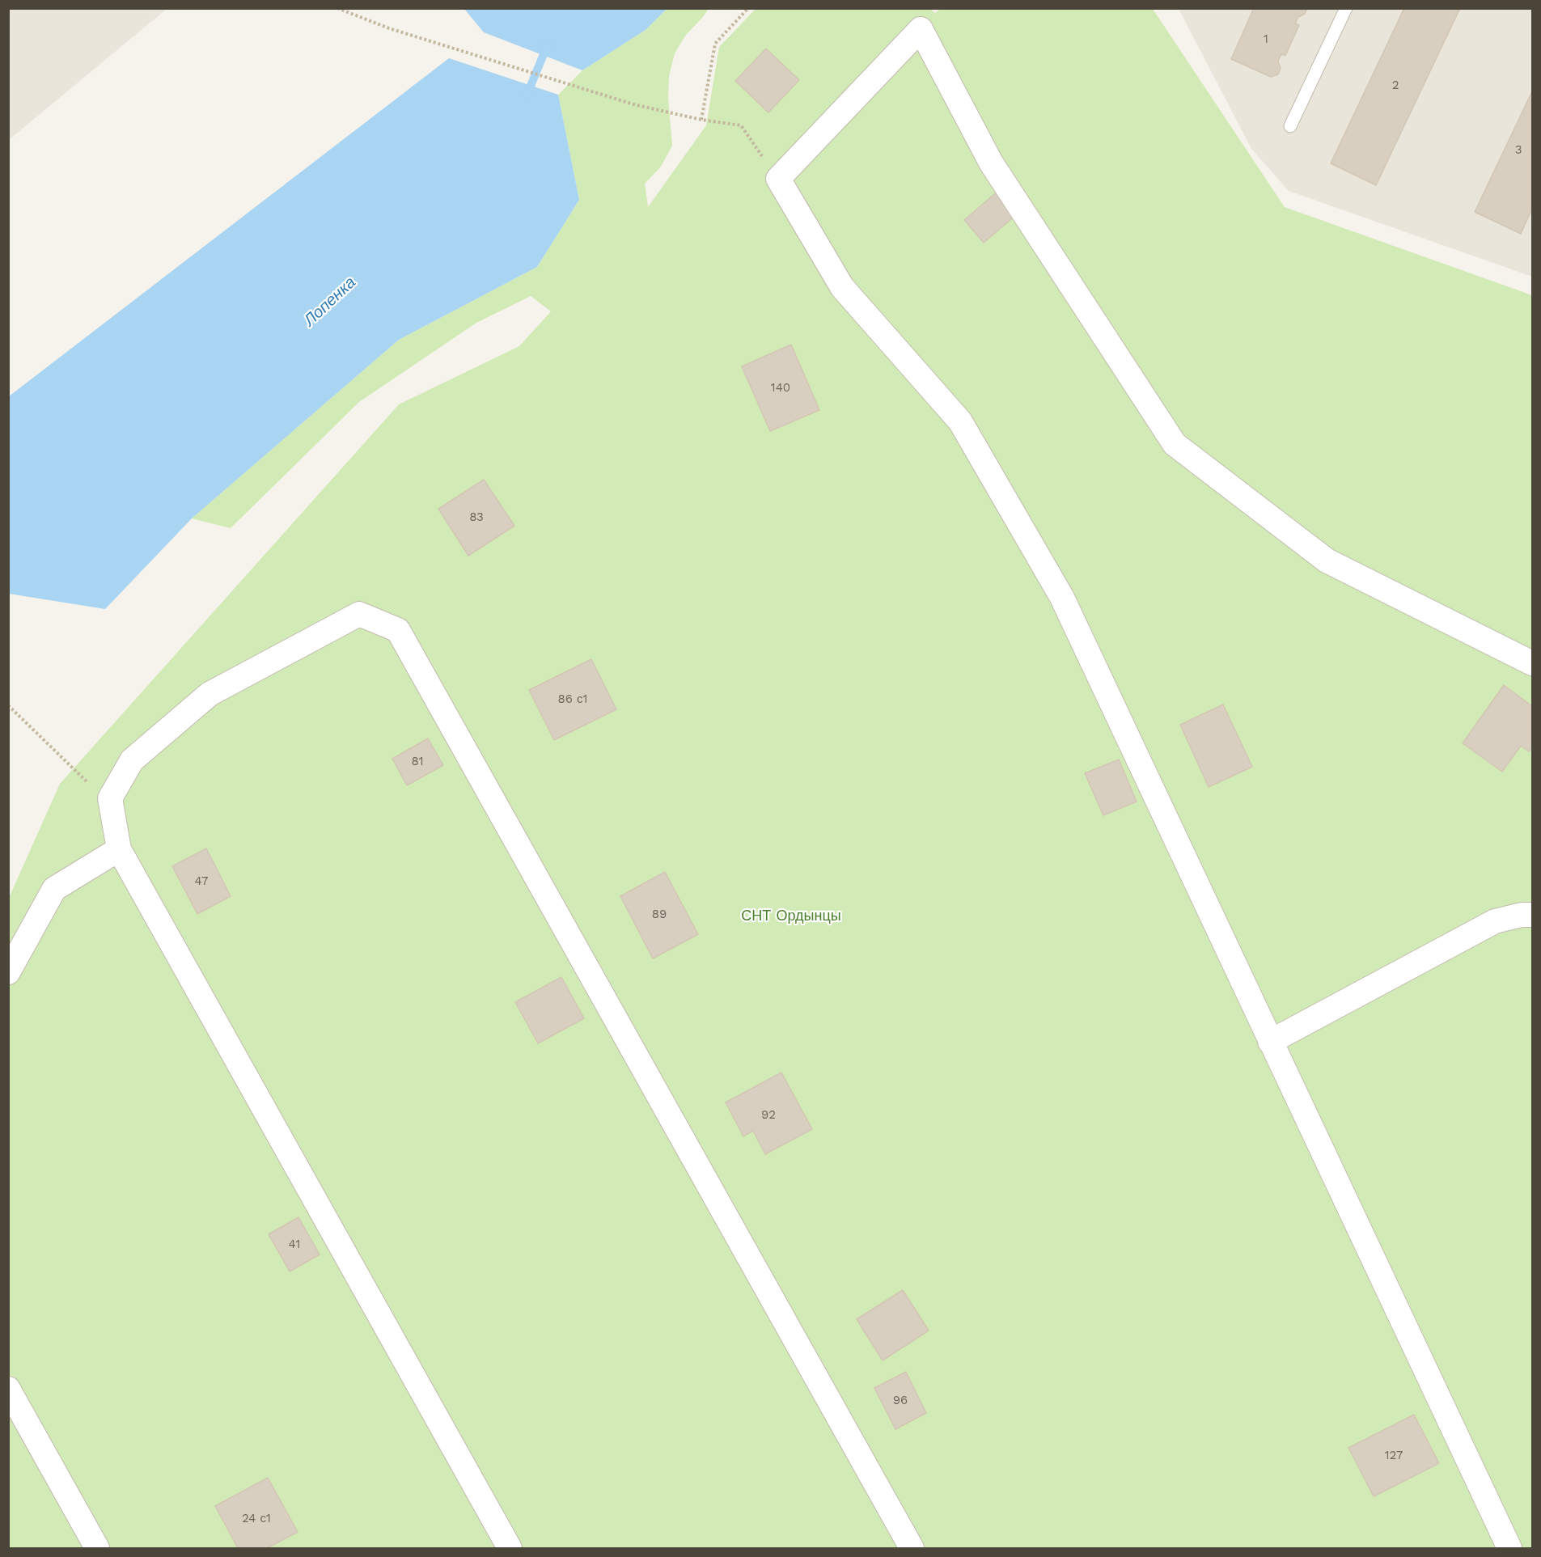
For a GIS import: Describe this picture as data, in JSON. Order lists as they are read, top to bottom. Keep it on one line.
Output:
{"water":["Лопенка"],"parks":["СНТ Ордынцы"],"house_numbers":["1","2","3","140","83","86 с1","81","47","89","92","41","96","127","24 с1"]}
